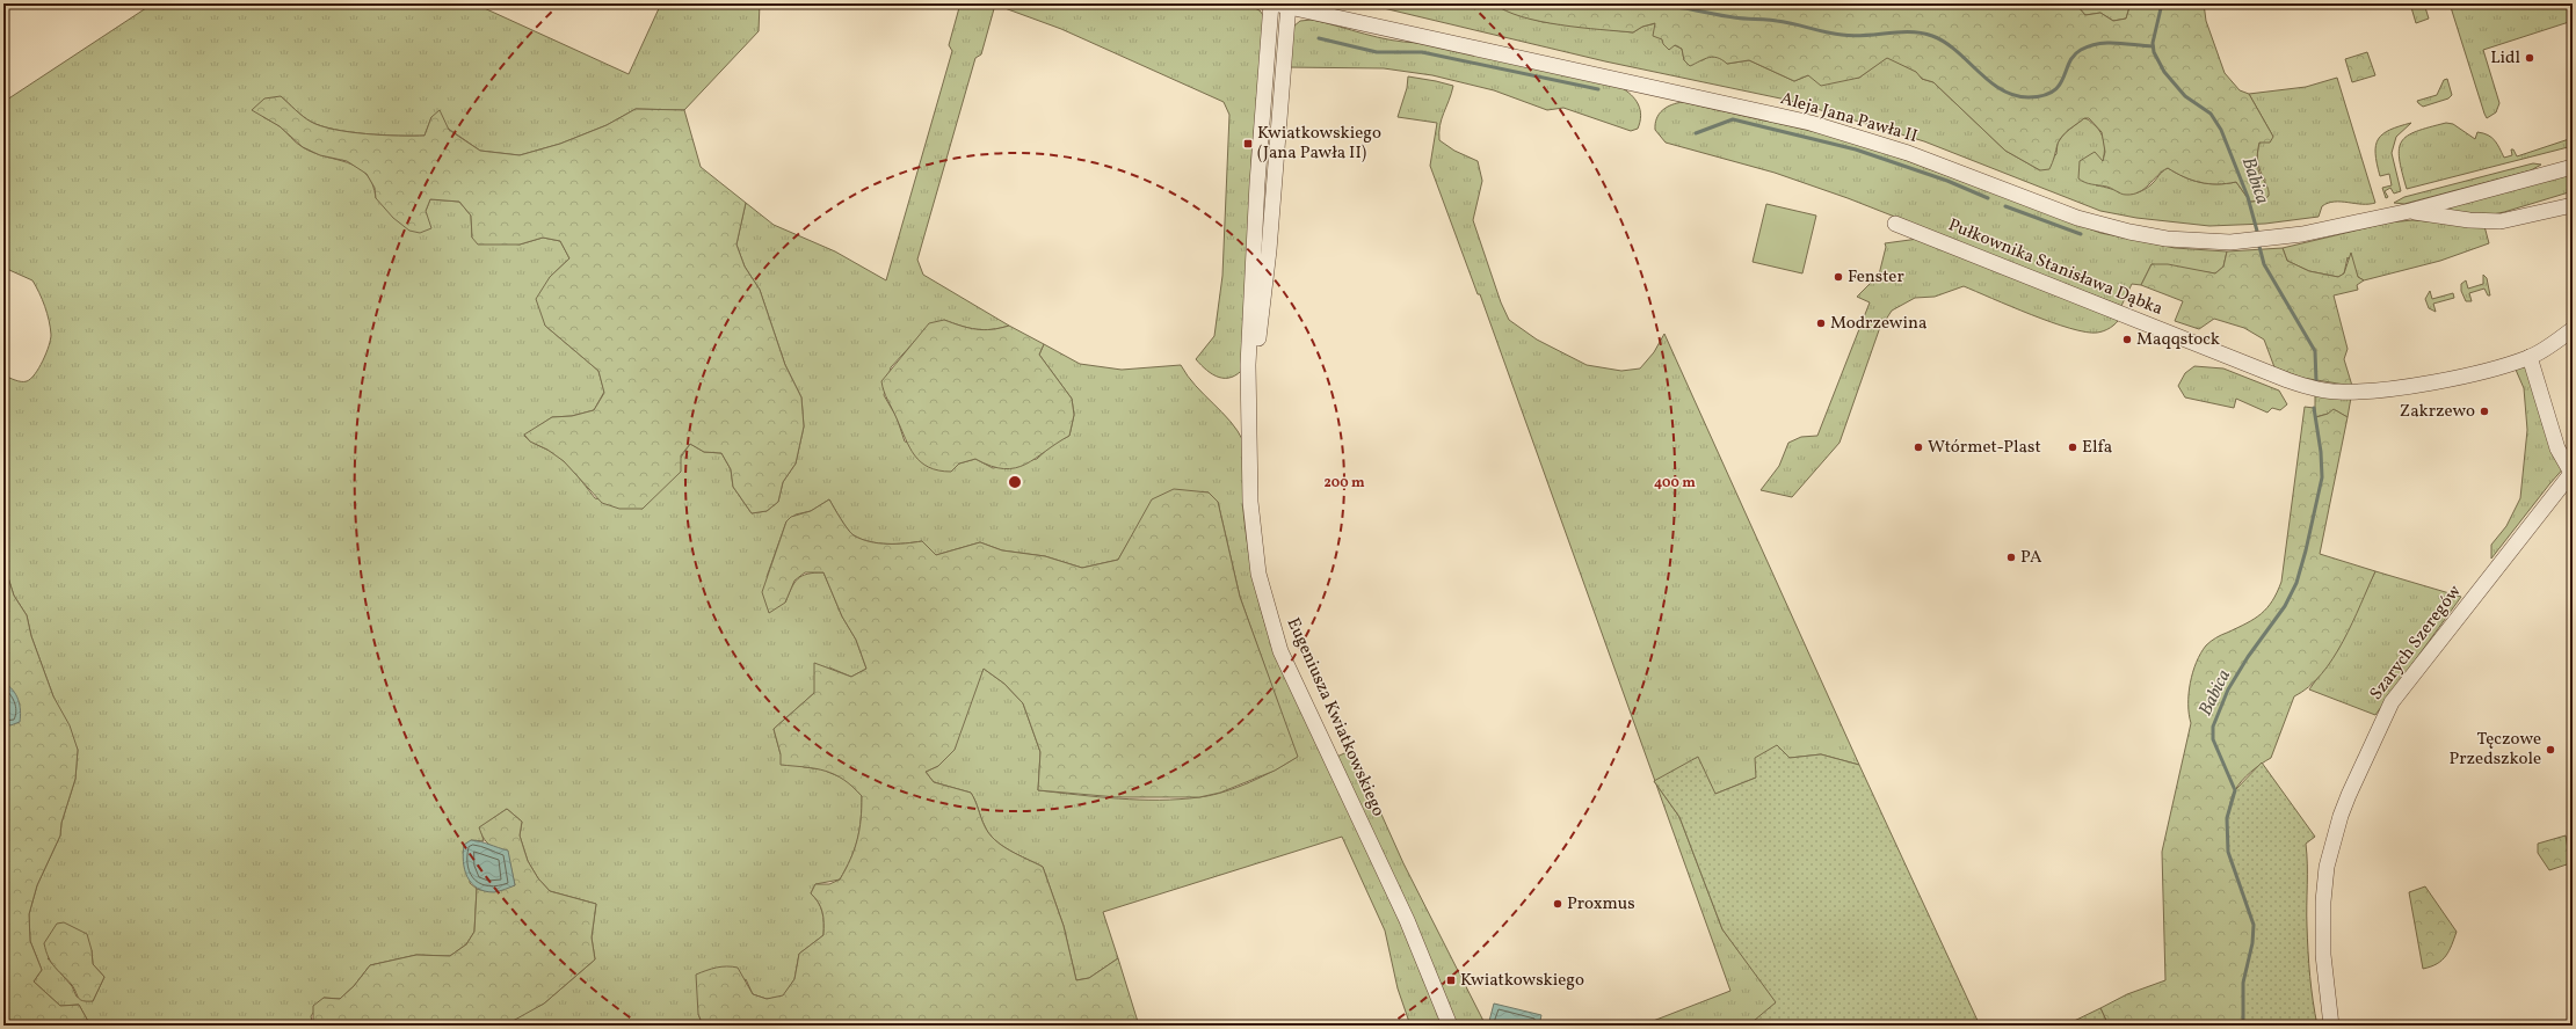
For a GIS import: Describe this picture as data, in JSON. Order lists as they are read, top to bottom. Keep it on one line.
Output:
{"streets":{"street":["Aleja Jana Pawła II","Pułkownika Stanisława Dąbka","Szarych Szeregów","Eugeniusza Kwiatkowskiego"]},"crossings":[["Aleja Jana Pawła II","Eugeniusza Kwiatkowskiego"]],"water":["Babica"],"places":{"other":["Lidl","Fenster","Modrzewina","Maqqstock","Zakrzewo","Wtórmet-Plast","Elfa","PA","Tęczowe Przedszkole","Proxmus"],"transit":["Kwiatkowskiego (Jana Pawła II)","Kwiatkowskiego"]},"rings":["200 m","400 m"]}
